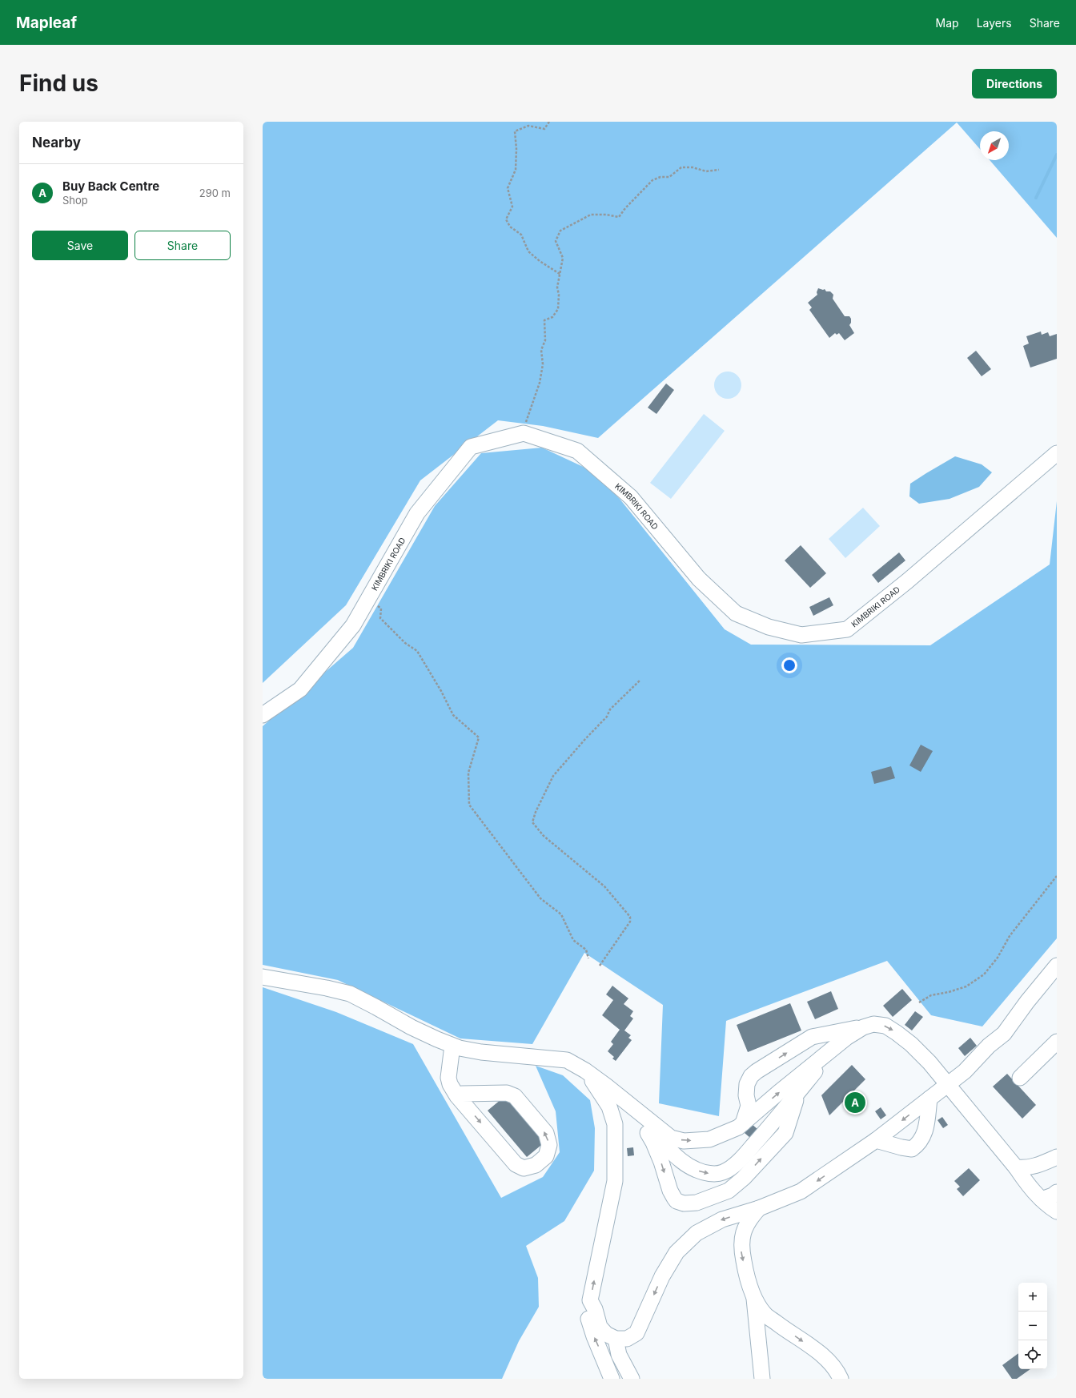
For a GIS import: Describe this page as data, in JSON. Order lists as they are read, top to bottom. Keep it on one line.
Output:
{"streets":{"street":["KIMBRIKI ROAD"]},"north":"bottom left","page":{"header":"Mapleaf","nav":["Map","Layers","Share"],"buttons":["Directions",["Save","Share"]],"title":"Find us","heading":"Nearby","list":[{"mark":"A","name":"Buy Back Centre","note":"Shop","value":"290 m"}],"pins":"A","map_buttons":["+","−"]}}
